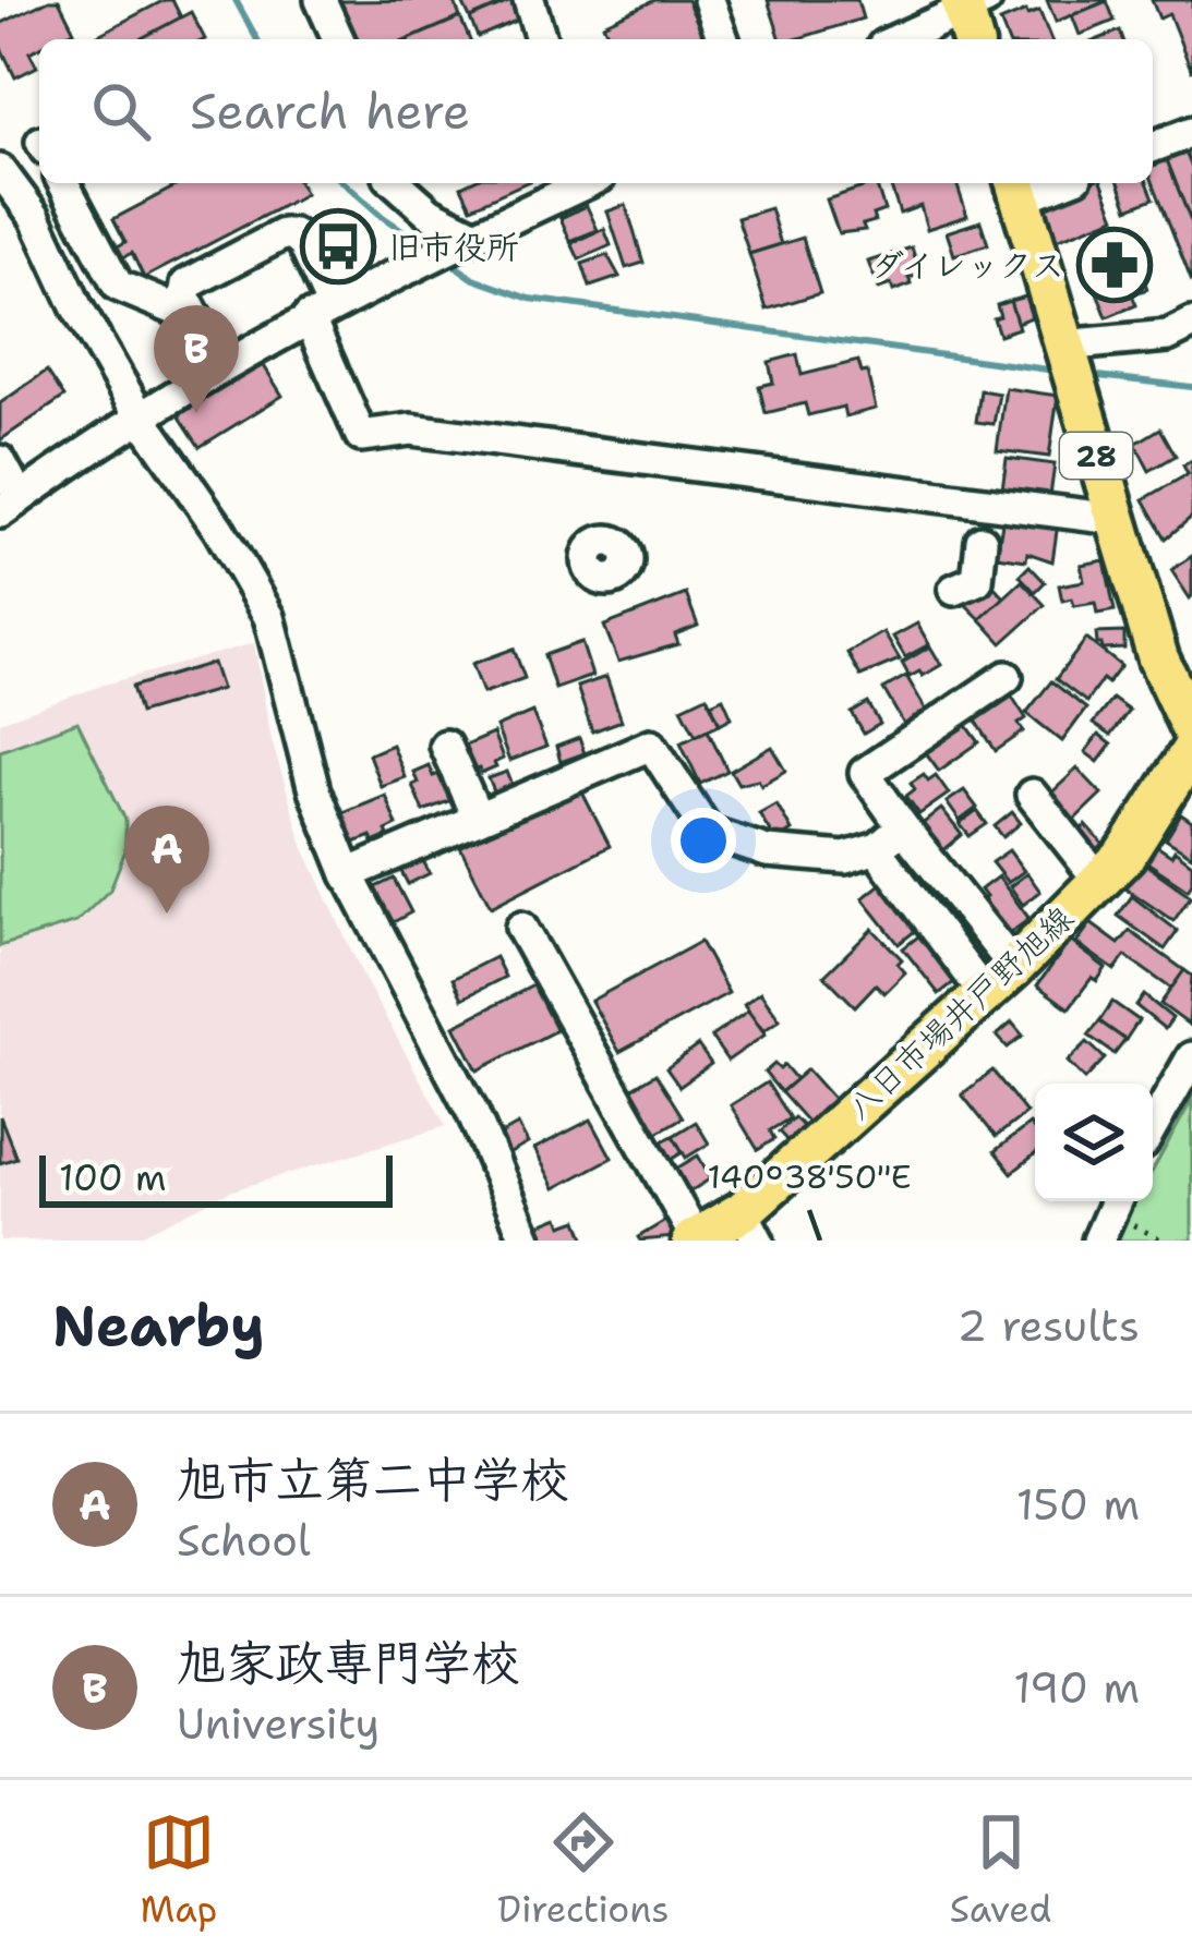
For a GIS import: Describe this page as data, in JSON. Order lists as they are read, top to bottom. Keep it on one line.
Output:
{"streets":{"main road":["28","八日市場井戸野旭線"]},"places":{"bus stop":["旧市役所"],"pharmacy":["ダイレックス"]},"scale_bar":"100 m","page":{"search":"Search here","pins":["B","A"],"scale":"100 m","heading":["Nearby","2 results"],"list":[{"mark":"A","name":"旭市立第二中学校","note":"School","value":"150 m"},{"mark":"B","name":"旭家政専門学校","note":"University","value":"190 m"}],"nav":["Map","Directions","Saved"]},"coordinates":["140°38'50\"E"]}
